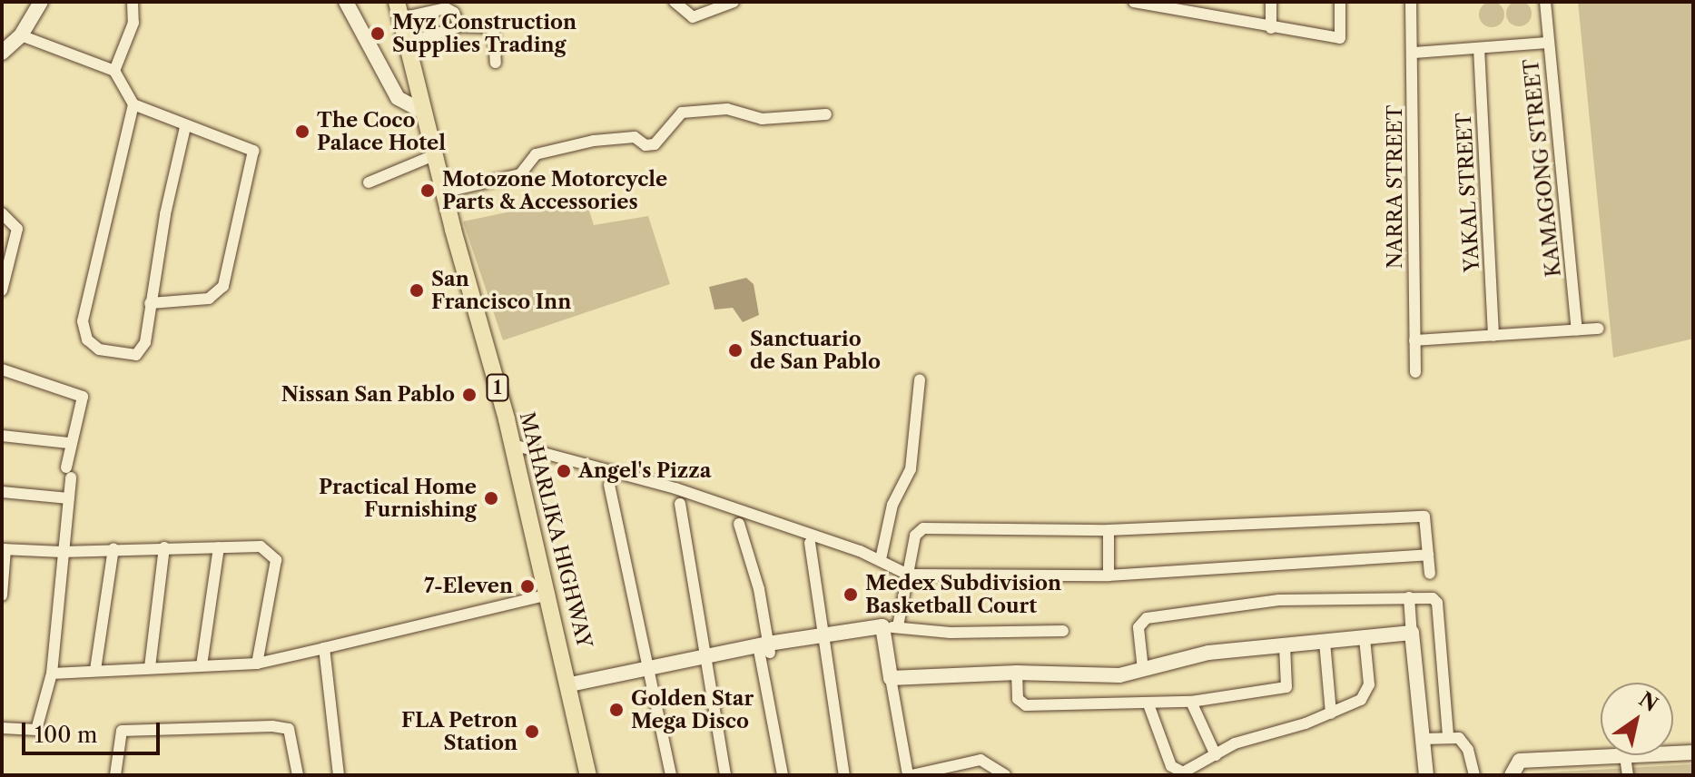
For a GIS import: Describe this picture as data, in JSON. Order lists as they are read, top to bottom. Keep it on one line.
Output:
{"streets":{"main road":["1","MAHARLIKA HIGHWAY"],"street":["KAMAGONG STREET","NARRA STREET","YAKAL STREET"]},"places":["Myz Construction Supplies Trading","The Coco Palace Hotel","Motozone Motorcycle Parts & Accessories","San Francisco Inn","Sanctuario de San Pablo","Nissan San Pablo","Angel's Pizza","Practical Home Furnishing","7-Eleven","Medex Subdivision Basketball Court","Golden Star Mega Disco","FLA Petron Station"],"scale_bar":"100 m","north":"top right"}
